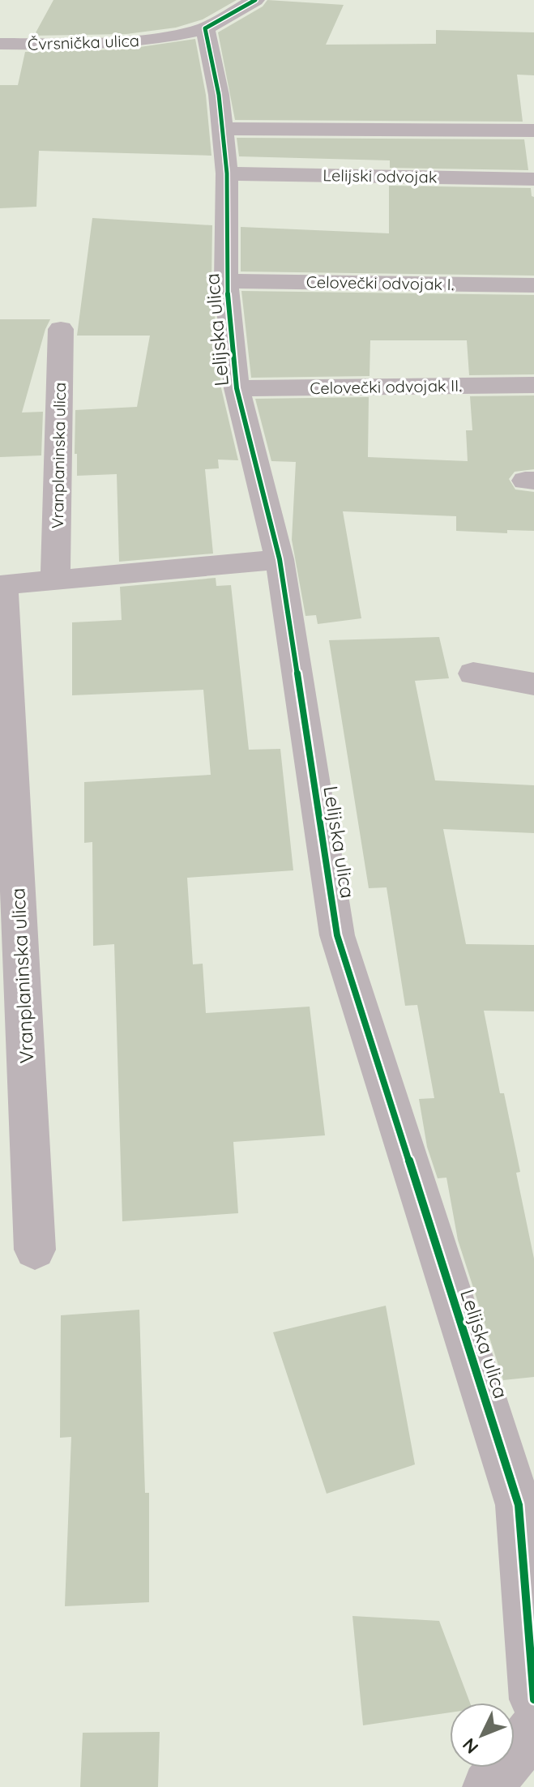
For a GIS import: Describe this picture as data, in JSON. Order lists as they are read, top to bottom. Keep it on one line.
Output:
{"streets":{"street":["Čvrsnička ulica","Lelijski odvojak","Celovečki odvojak I.","Lelijska ulica","Celovečki odvojak II.","Vranplaninska ulica"]},"crossings":[["Čvrsnička ulica","Lelijska ulica"],["Lelijski odvojak","Lelijska ulica"],["Celovečki odvojak I.","Lelijska ulica"],["Lelijska ulica","Celovečki odvojak II."],["Lelijska ulica","Vranplaninska ulica"]],"north":"bottom left"}
